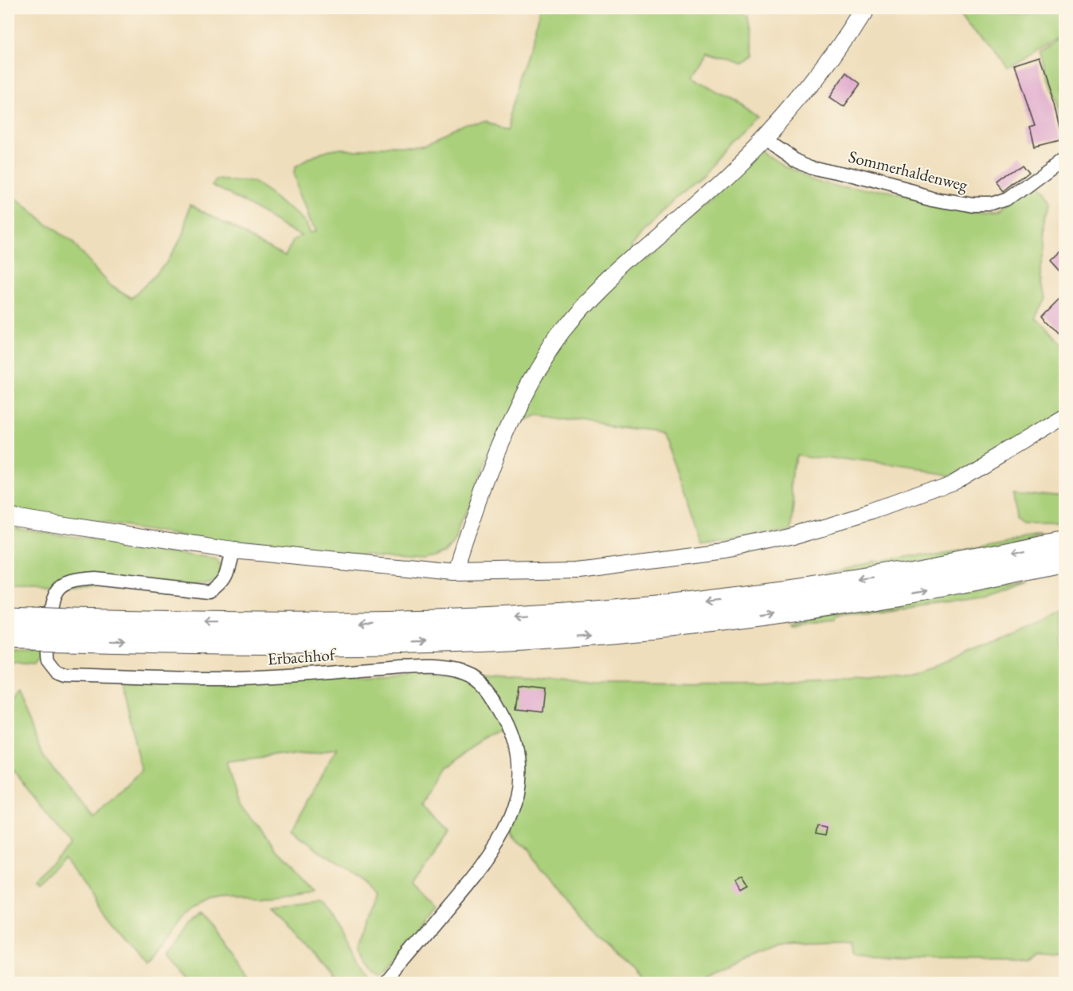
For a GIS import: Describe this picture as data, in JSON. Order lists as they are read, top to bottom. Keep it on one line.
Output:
{"streets":{"street":["Sommerhaldenweg","Erbachhof"]}}
